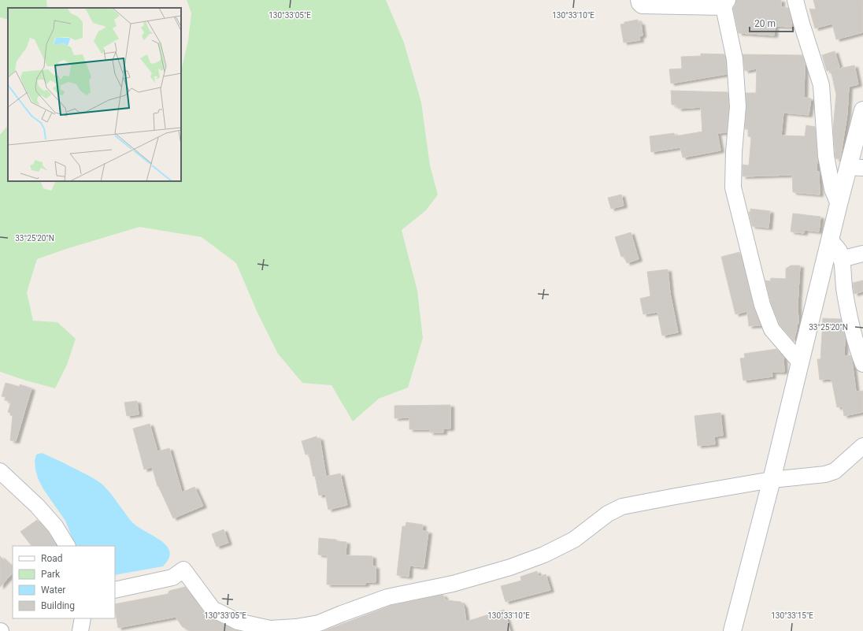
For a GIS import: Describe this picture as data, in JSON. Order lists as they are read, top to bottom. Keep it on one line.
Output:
{"legend":["Road","Park","Water","Building"],"scale_bar":"20 m","coordinates":["130°33'05\"E","130°33'10\"E","33°25'20\"N","130°33'15\"E"]}
